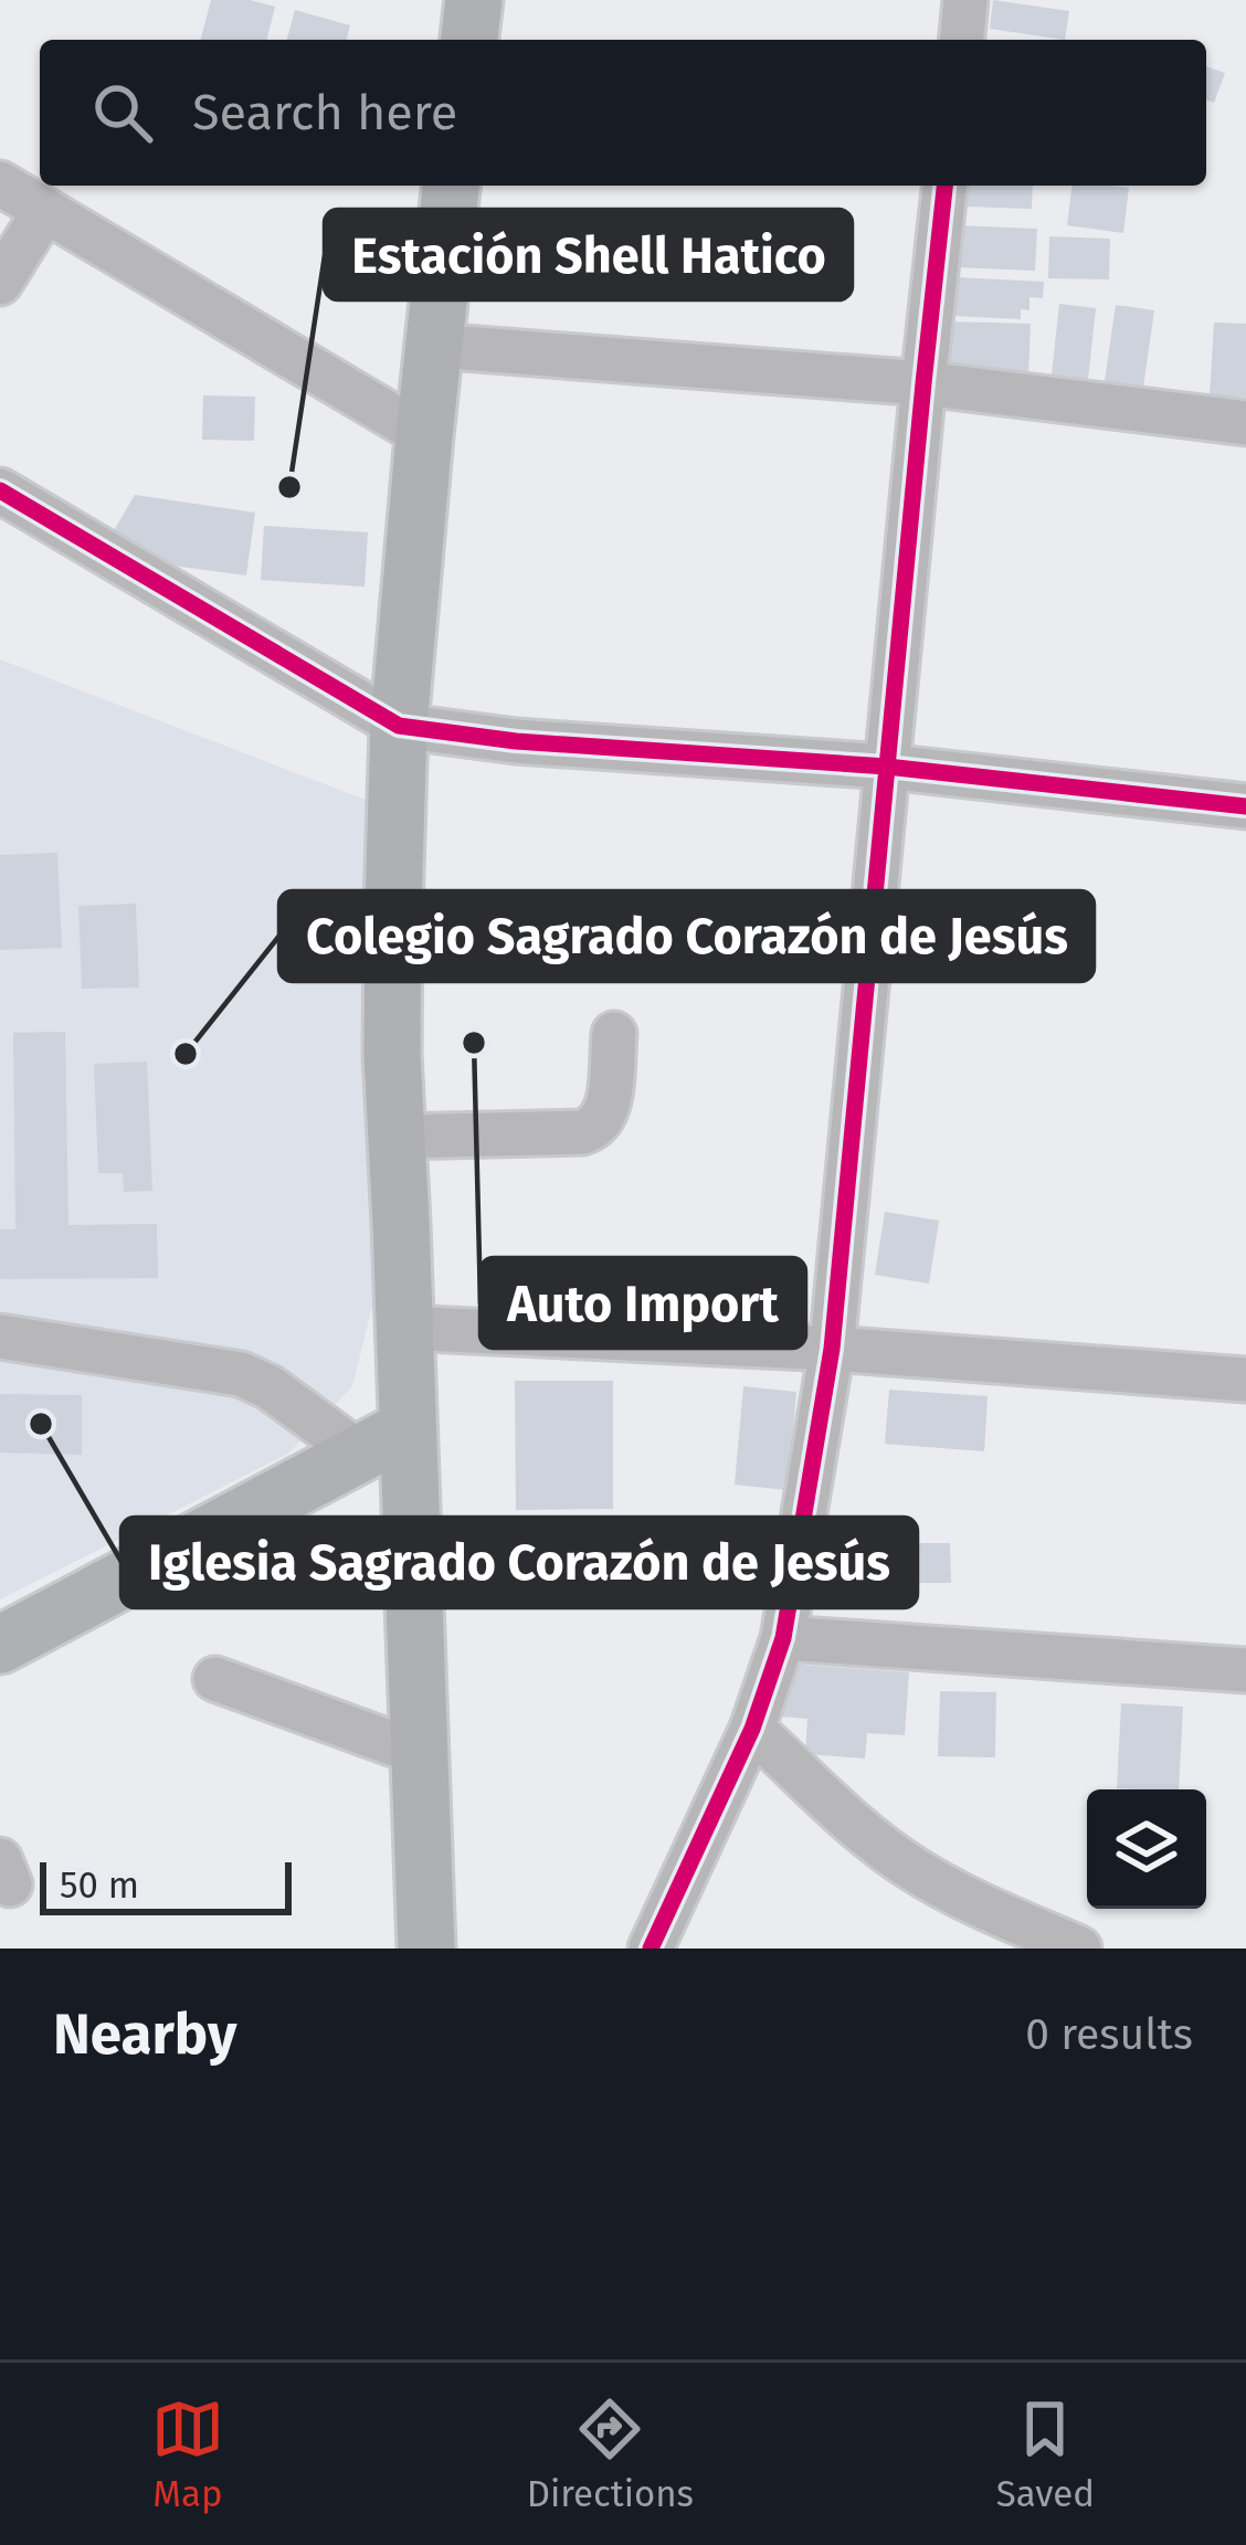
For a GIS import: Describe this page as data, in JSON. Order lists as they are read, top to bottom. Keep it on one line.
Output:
{"places":["Estación Shell Hatico","Auto Import","Colegio Sagrado Corazón de Jesús","Iglesia Sagrado Corazón de Jesús"],"scale_bar":"50 m","page":{"search":"Search here","scale":"50 m","heading":["Nearby","0 results"],"nav":["Map","Directions","Saved"]}}
